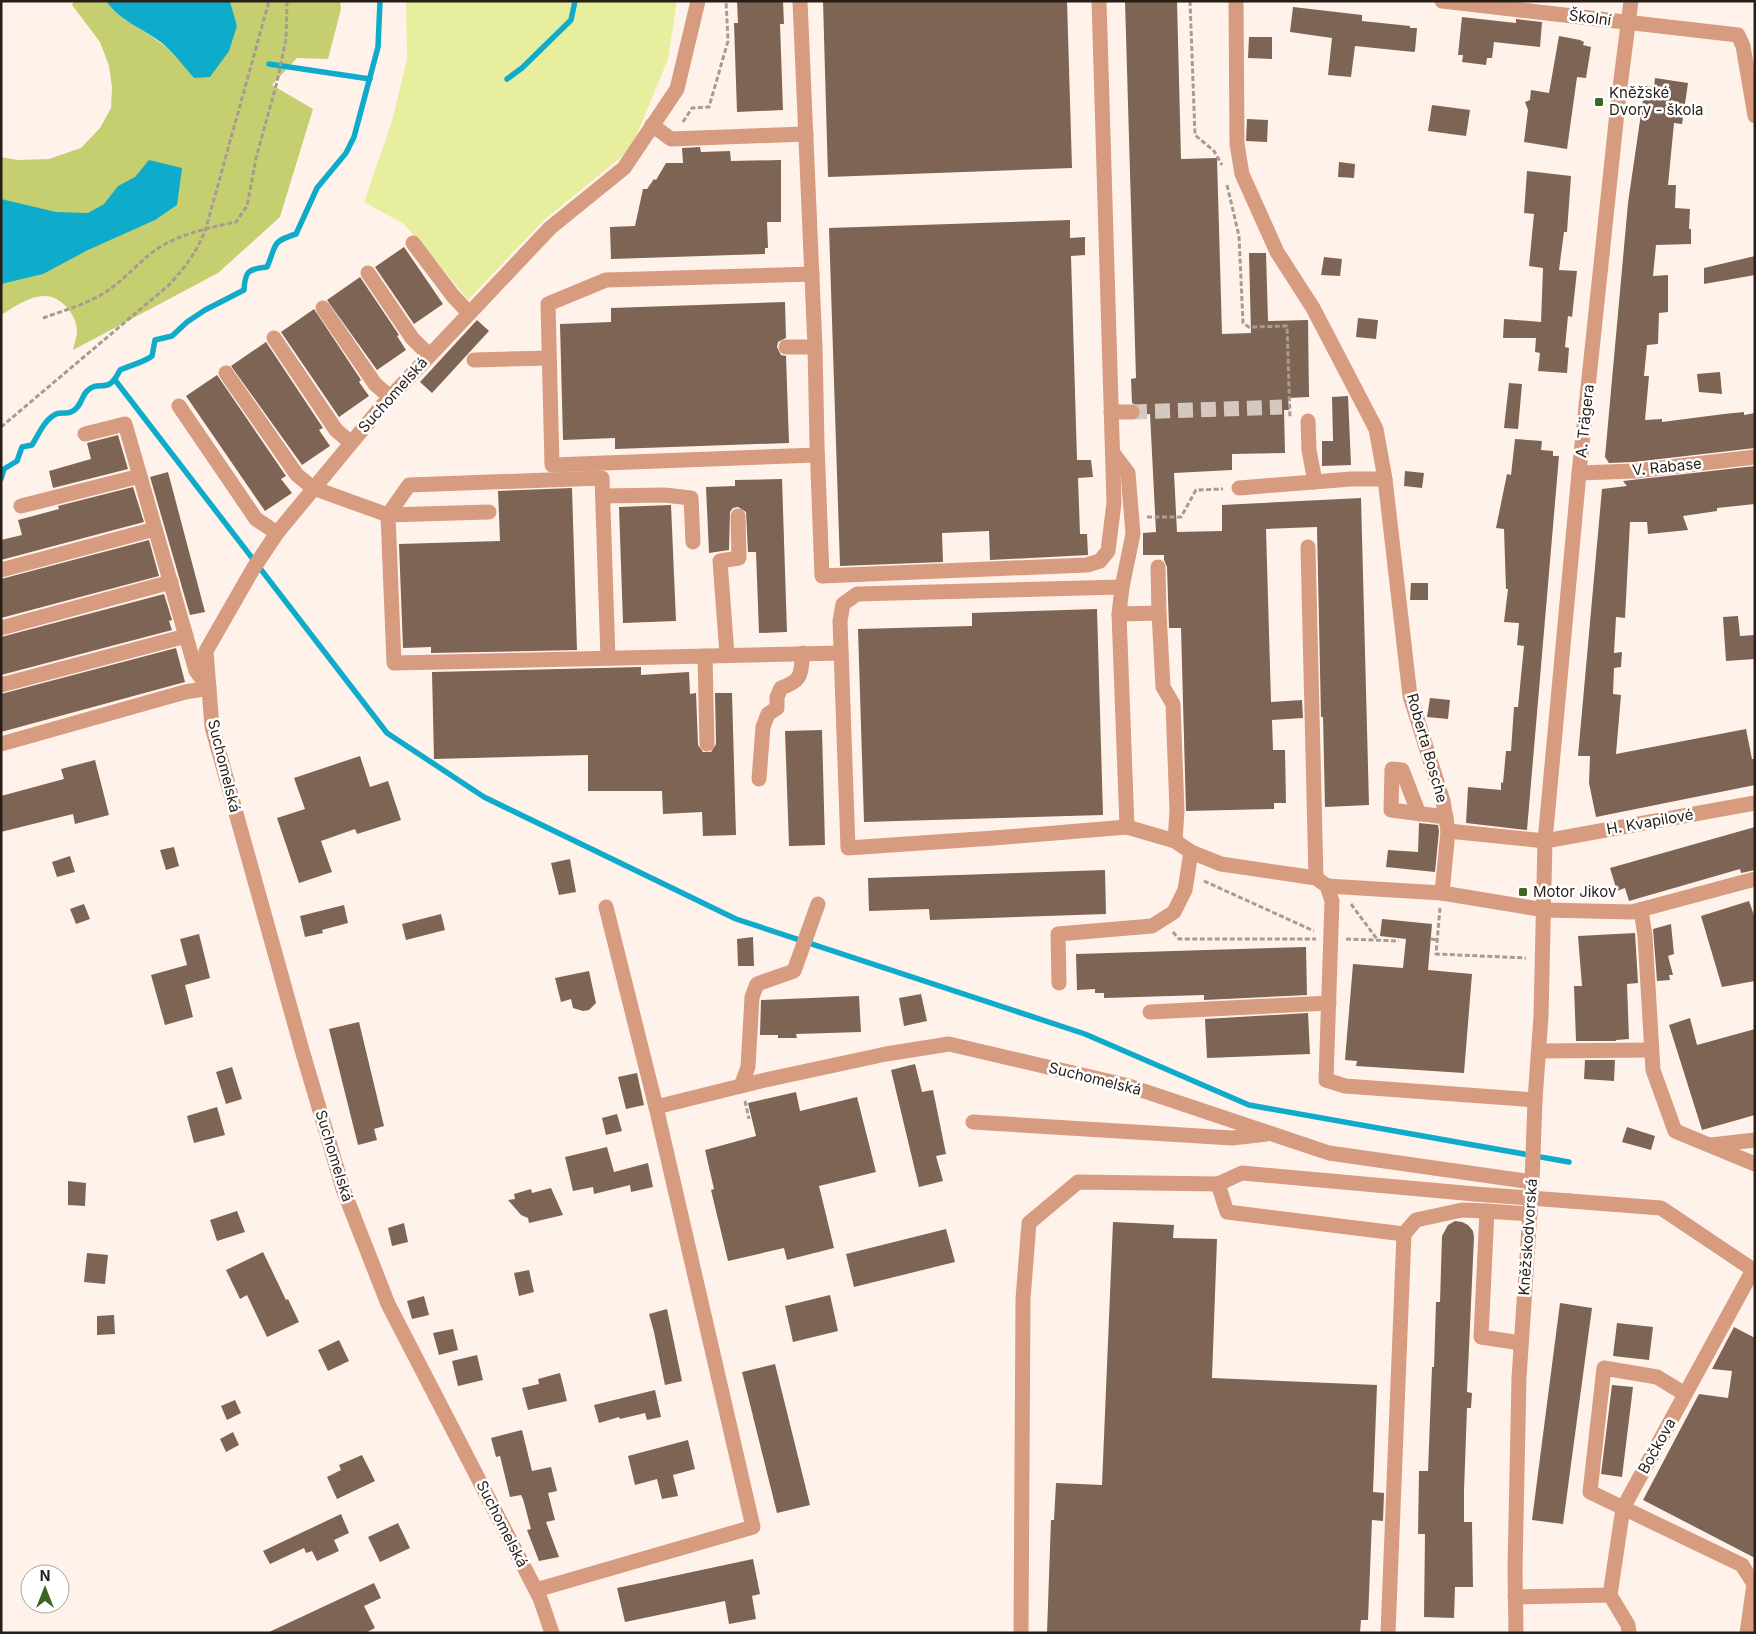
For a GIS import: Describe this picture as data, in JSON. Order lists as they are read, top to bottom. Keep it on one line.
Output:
{"streets":{"street":["Školní","Suchomelská","A. Trägera","V. Rabase","Roberta Bosche","H. Kvapilové","Kněžskodvorská","Bočkova"]},"crossings":[["Školní","A. Trägera"],["Suchomelská","Kněžskodvorská"],["A. Trägera","V. Rabase"],["A. Trägera","H. Kvapilové"],["A. Trägera","Kněžskodvorská"],["H. Kvapilové","Kněžskodvorská"]],"places":{"transit":["Kněžské Dvory - škola","Motor Jikov"]},"north":"top"}
